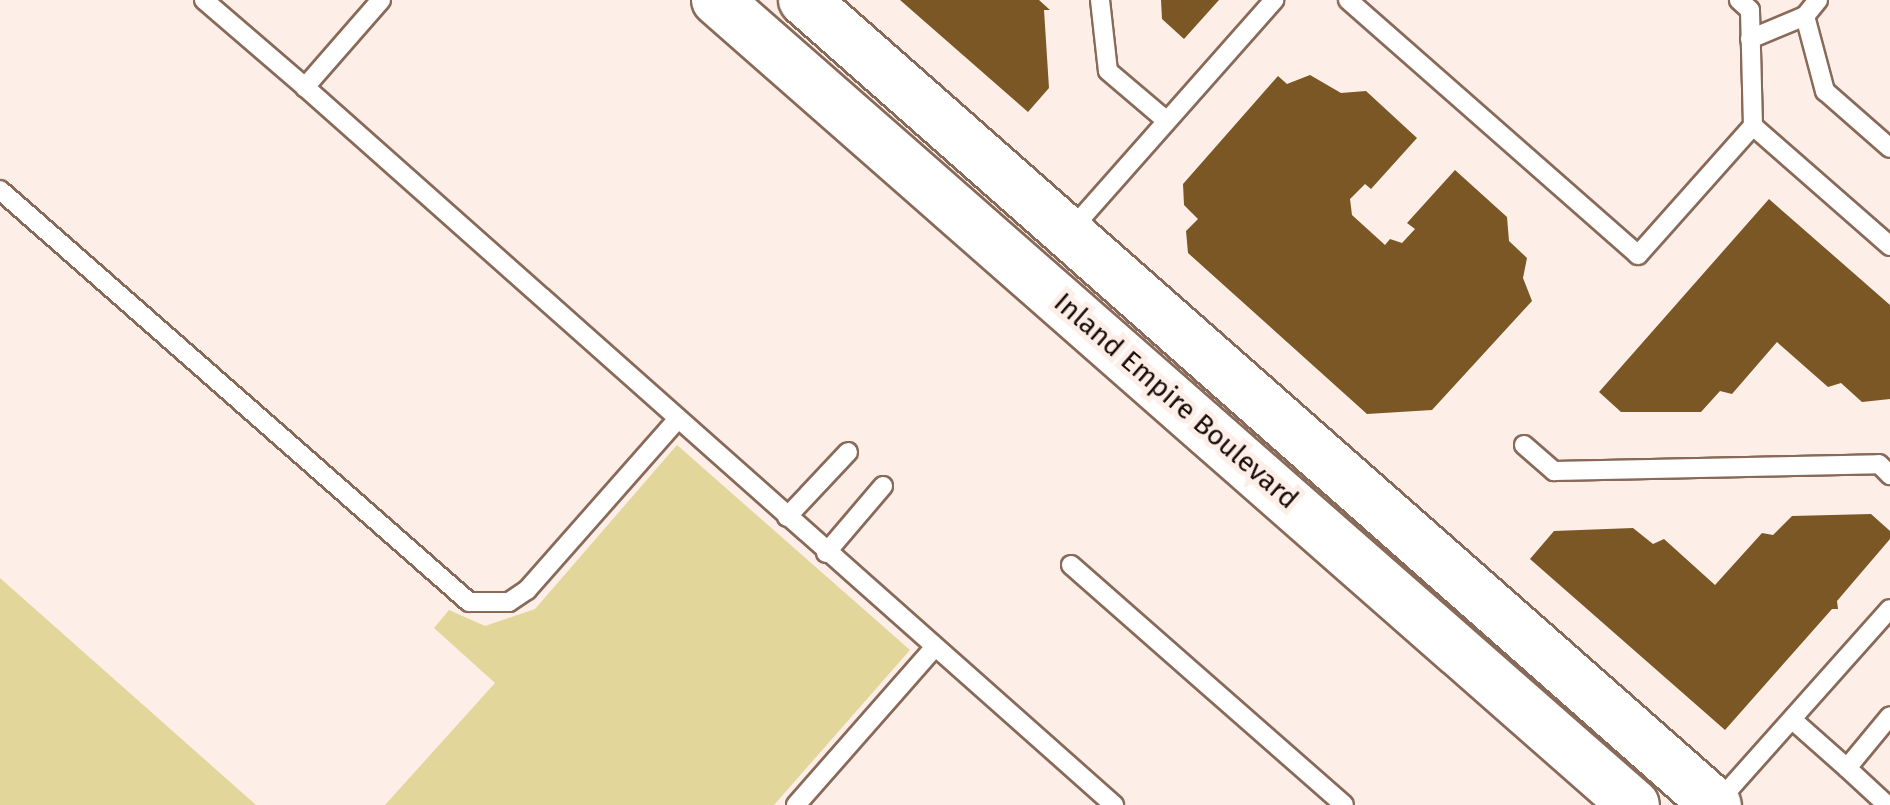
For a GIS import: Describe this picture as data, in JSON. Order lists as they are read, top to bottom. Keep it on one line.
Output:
{"streets":{"main road":["Inland Empire Boulevard"]}}
